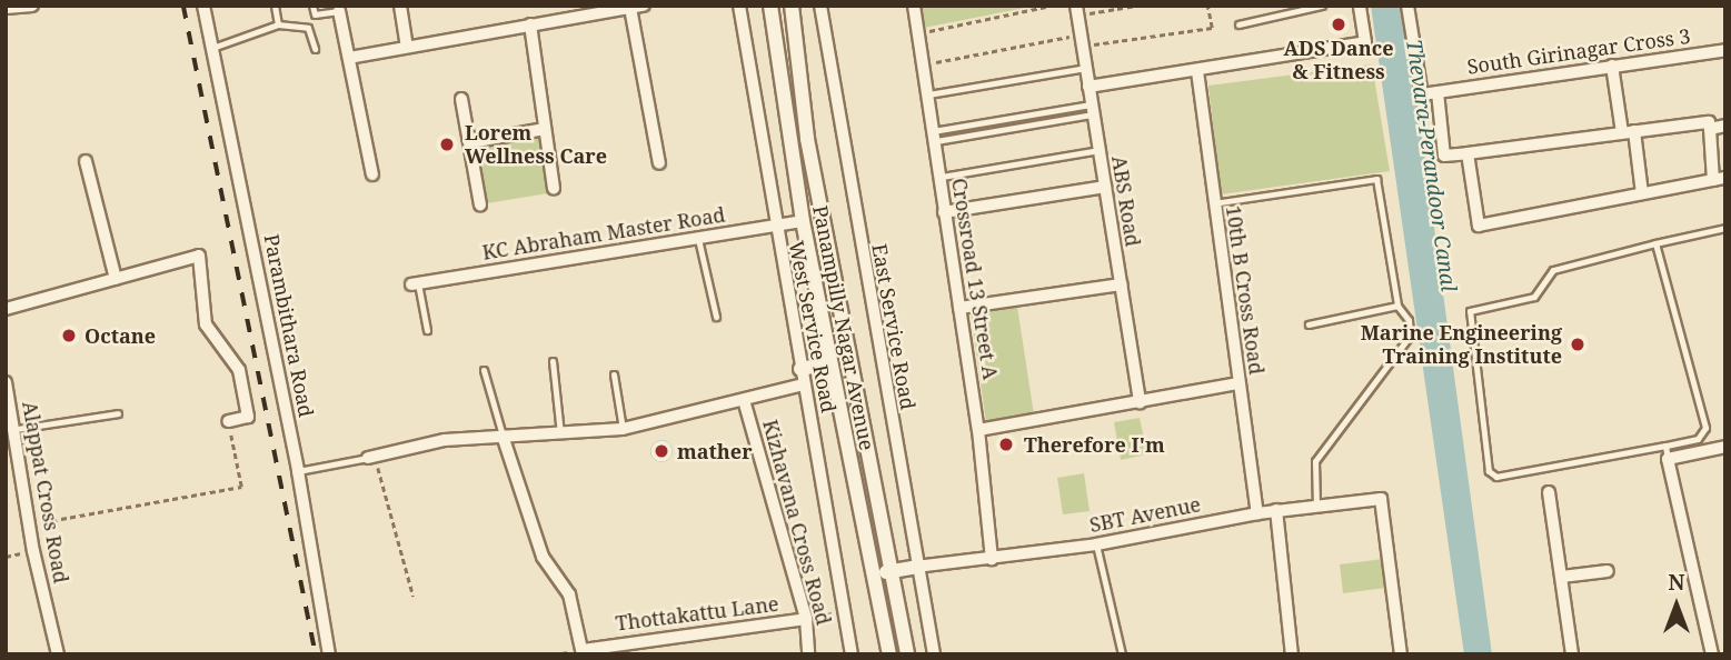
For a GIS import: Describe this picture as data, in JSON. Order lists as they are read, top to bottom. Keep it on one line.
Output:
{"streets":{"street":["South Girinagar Cross 3","ABS Road","KC Abraham Master Road","Crossroad 13 Street A","10th B Cross Road","Parambithara Road","West Service Road","East Service Road","Panampilly Nagar Avenue","Alappat Cross Road","SBT Avenue","Kizhavana Cross Road","Thottakattu Lane"]},"crossings":[["KC Abraham Master Road","West Service Road"],["KC Abraham Master Road","Panampilly Nagar Avenue"],["Crossroad 13 Street A","SBT Avenue"],["10th B Cross Road","SBT Avenue"],["West Service Road","Thottakattu Lane"],["East Service Road","SBT Avenue"],["Kizhavana Cross Road","Thottakattu Lane"]],"water":["Thevara-Perandoor Canal"],"places":["ADS Dance & Fitness","Lorem Wellness Care","Octane","Marine Engineering Training Institute","Therefore I'm","mather"],"north":"top"}
